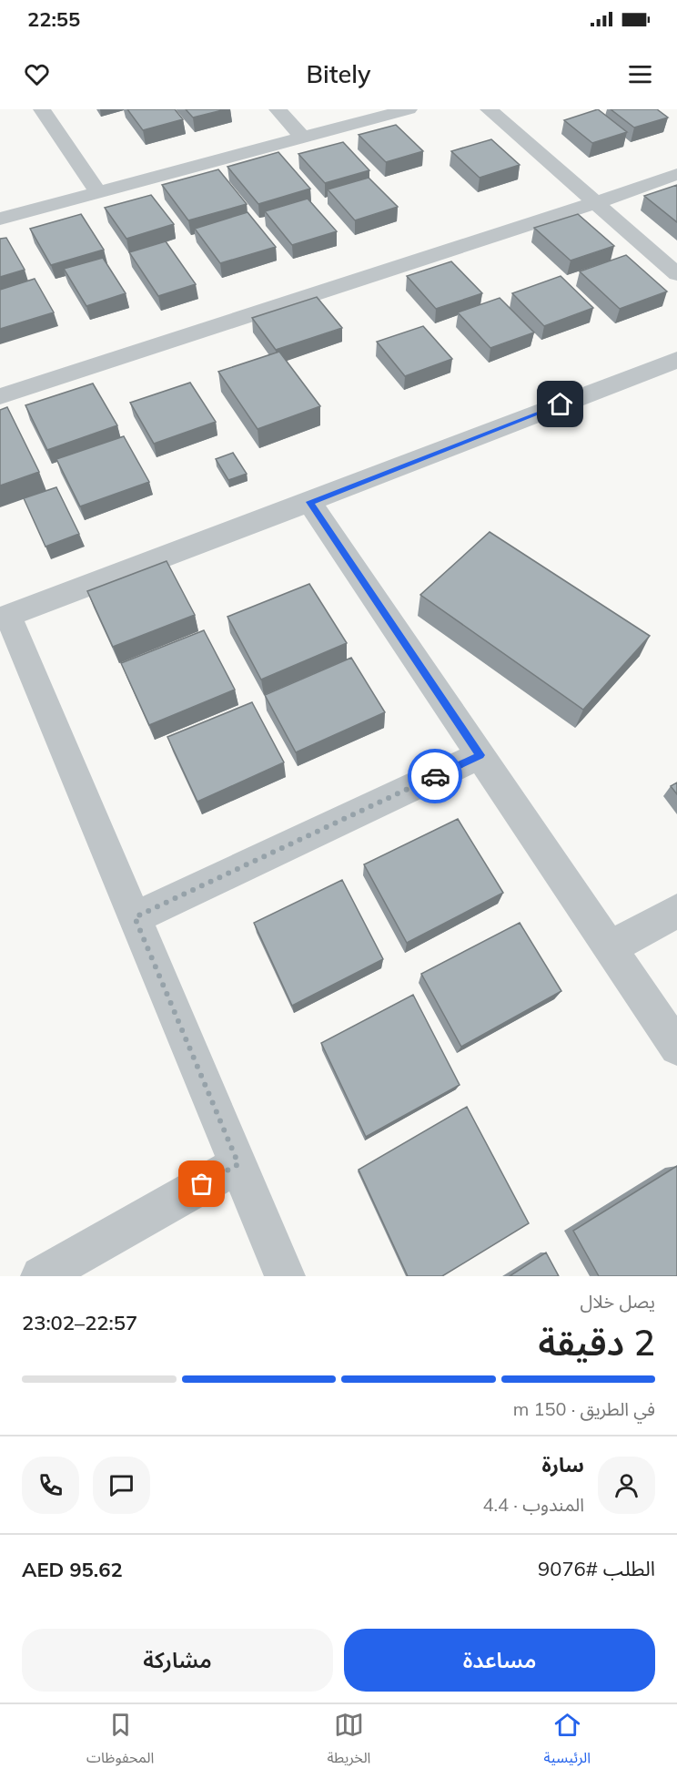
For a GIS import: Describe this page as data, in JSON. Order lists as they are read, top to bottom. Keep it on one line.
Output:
{"page":{"status":"22:55","header":"Bitely","heading":["2 دقيقة","يصل خلال","22:57–23:02"],"panel":["سارة","المندوب · 4.4","الطلب #9076","AED 95.62"],"bar":"في الطريق · 150 m","buttons":["مساعدة","مشاركة"],"tabs":["الرئيسية","الخريطة","المحفوظات"]}}
